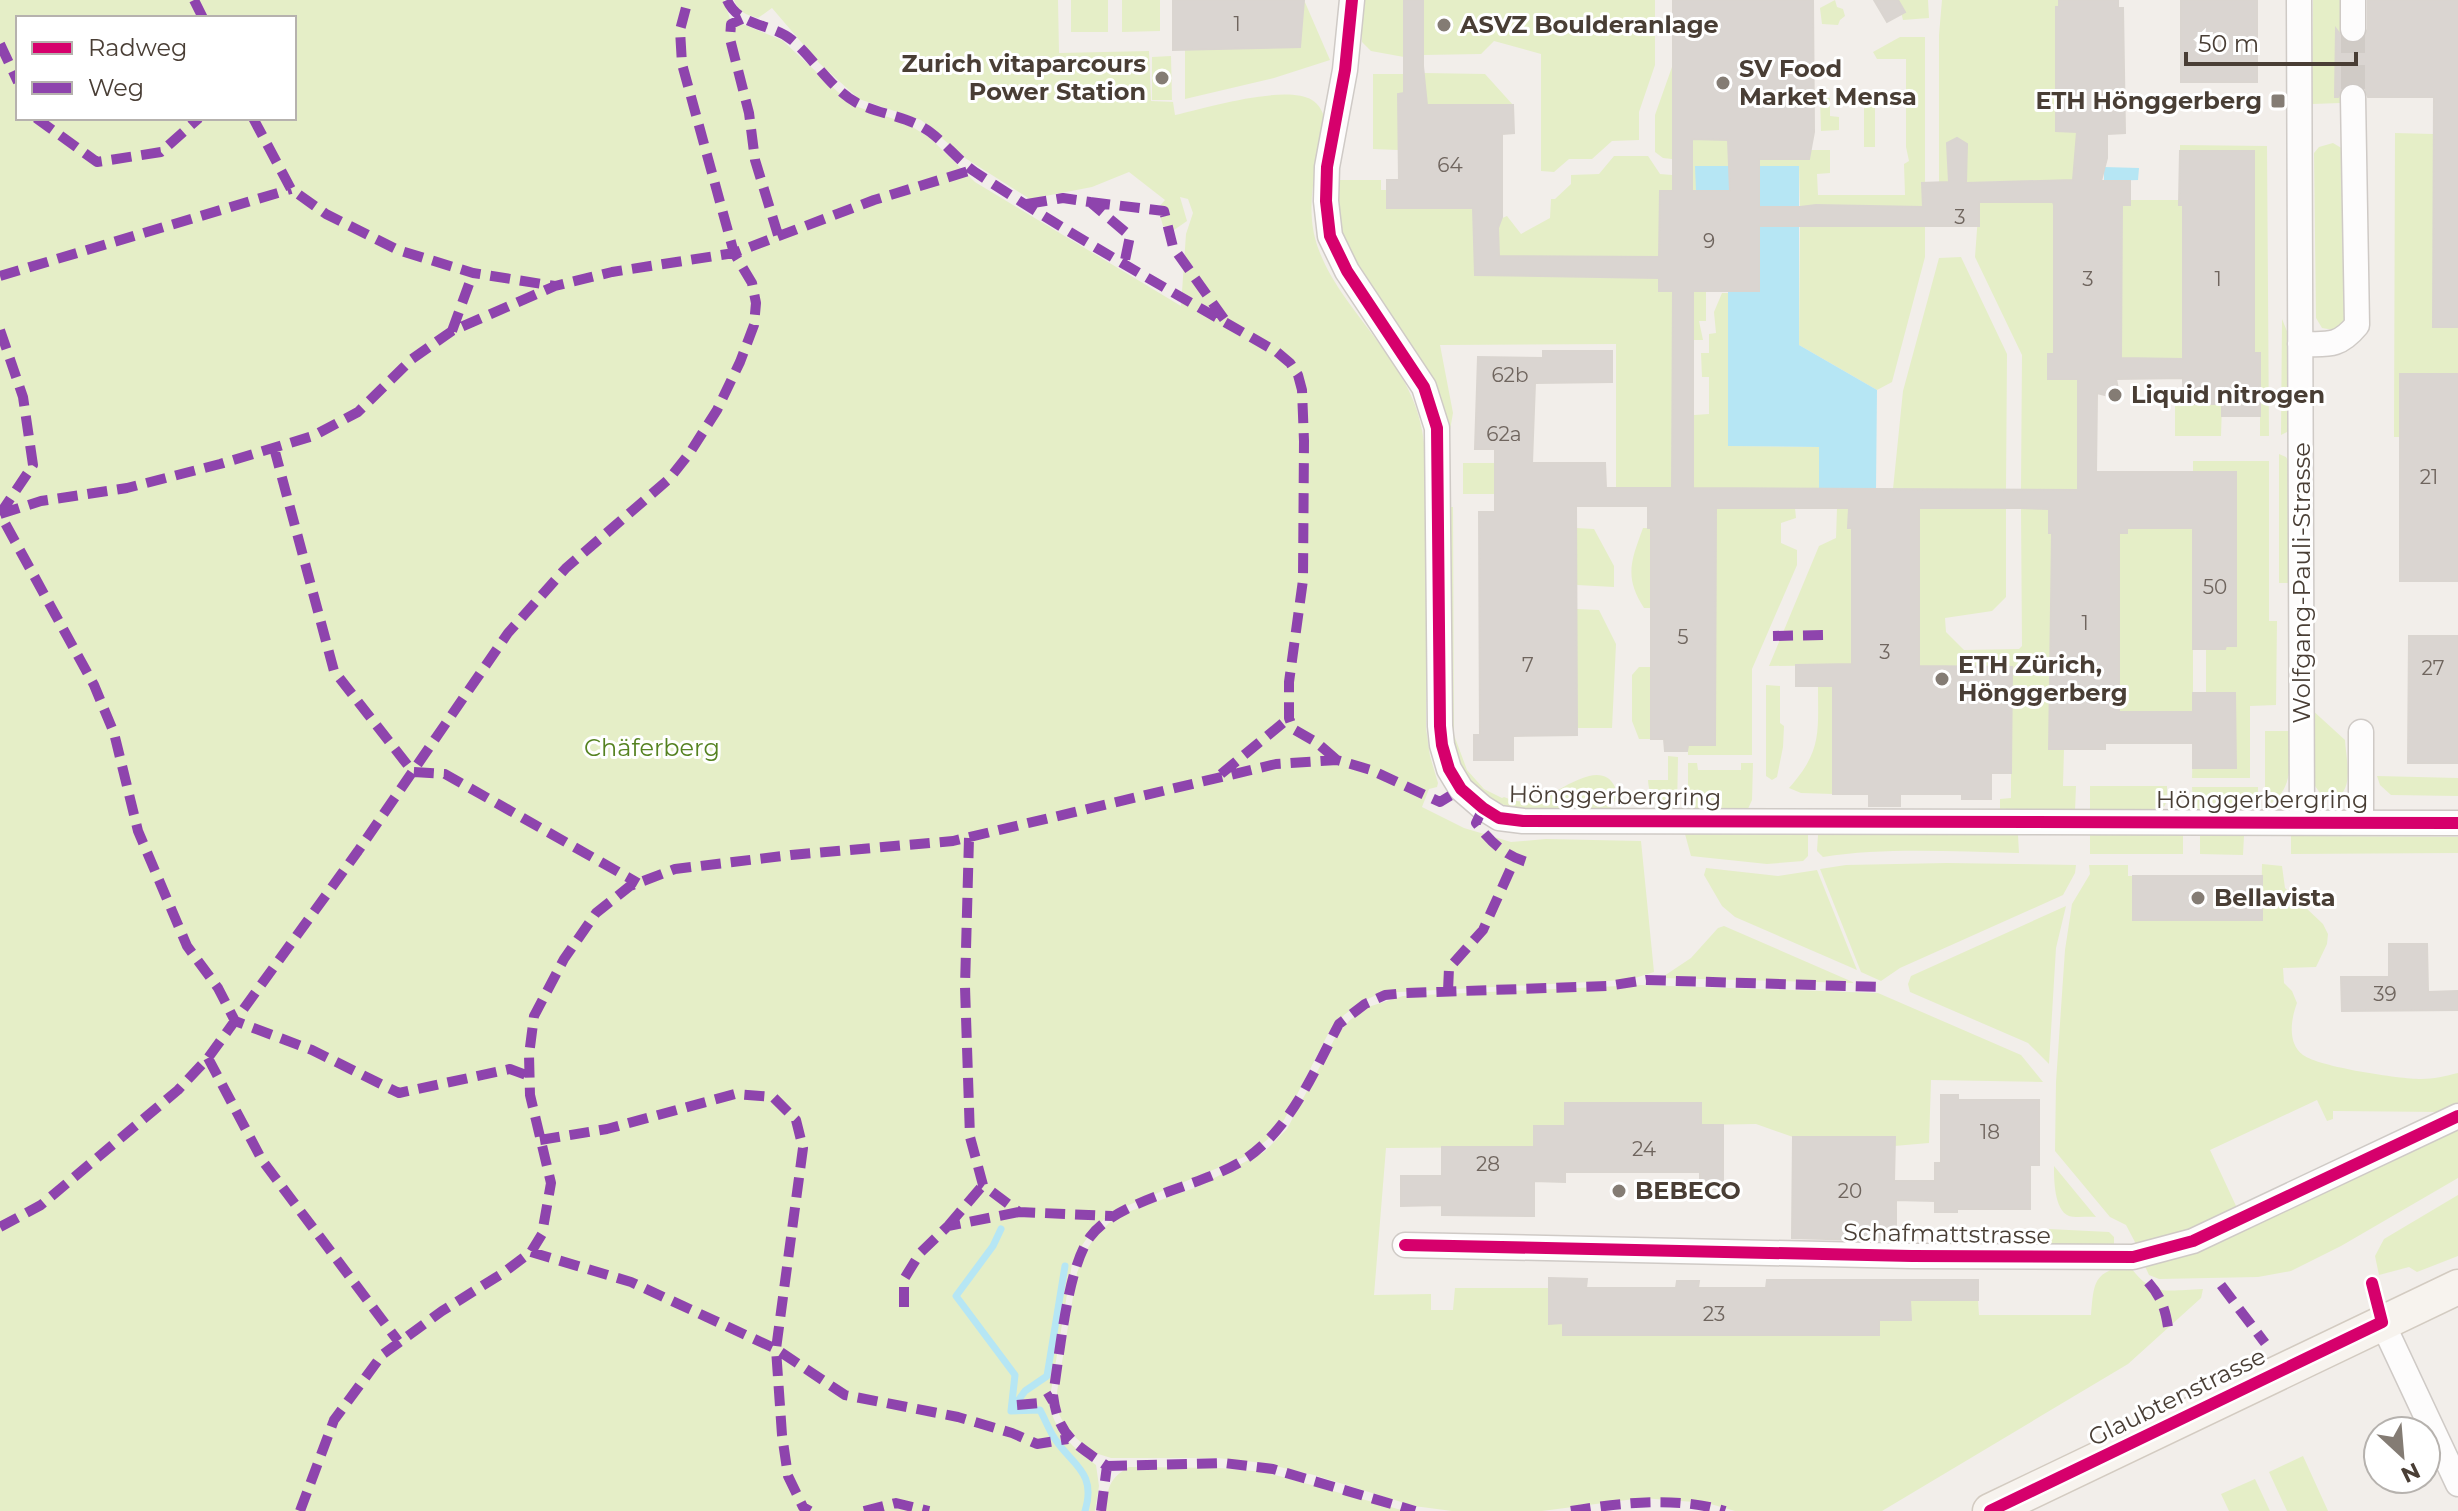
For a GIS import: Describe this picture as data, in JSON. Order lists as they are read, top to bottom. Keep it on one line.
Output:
{"streets":{"street":["Wolfgang-Pauli-Strasse","Hönggerbergring","Schafmattstrasse","Glaubtenstrasse"]},"crossings":[["Wolfgang-Pauli-Strasse","Hönggerbergring"]],"parks":["Chäferberg"],"places":{"other":["ASVZ Boulderanlage","Zurich vitaparcours Power Station","SV Food Market Mensa","Liquid nitrogen","ETH Zürich, Hönggerberg","Bellavista","BEBECO"],"transit":["ETH Hönggerberg"]},"house_numbers":["1","64","3","9","3","1","62b","62a","21","50","1","5","3","7","27","39","18","24","28","20","23"],"legend":["Radweg","Weg"],"scale_bar":"50 m","north":"bottom right"}
